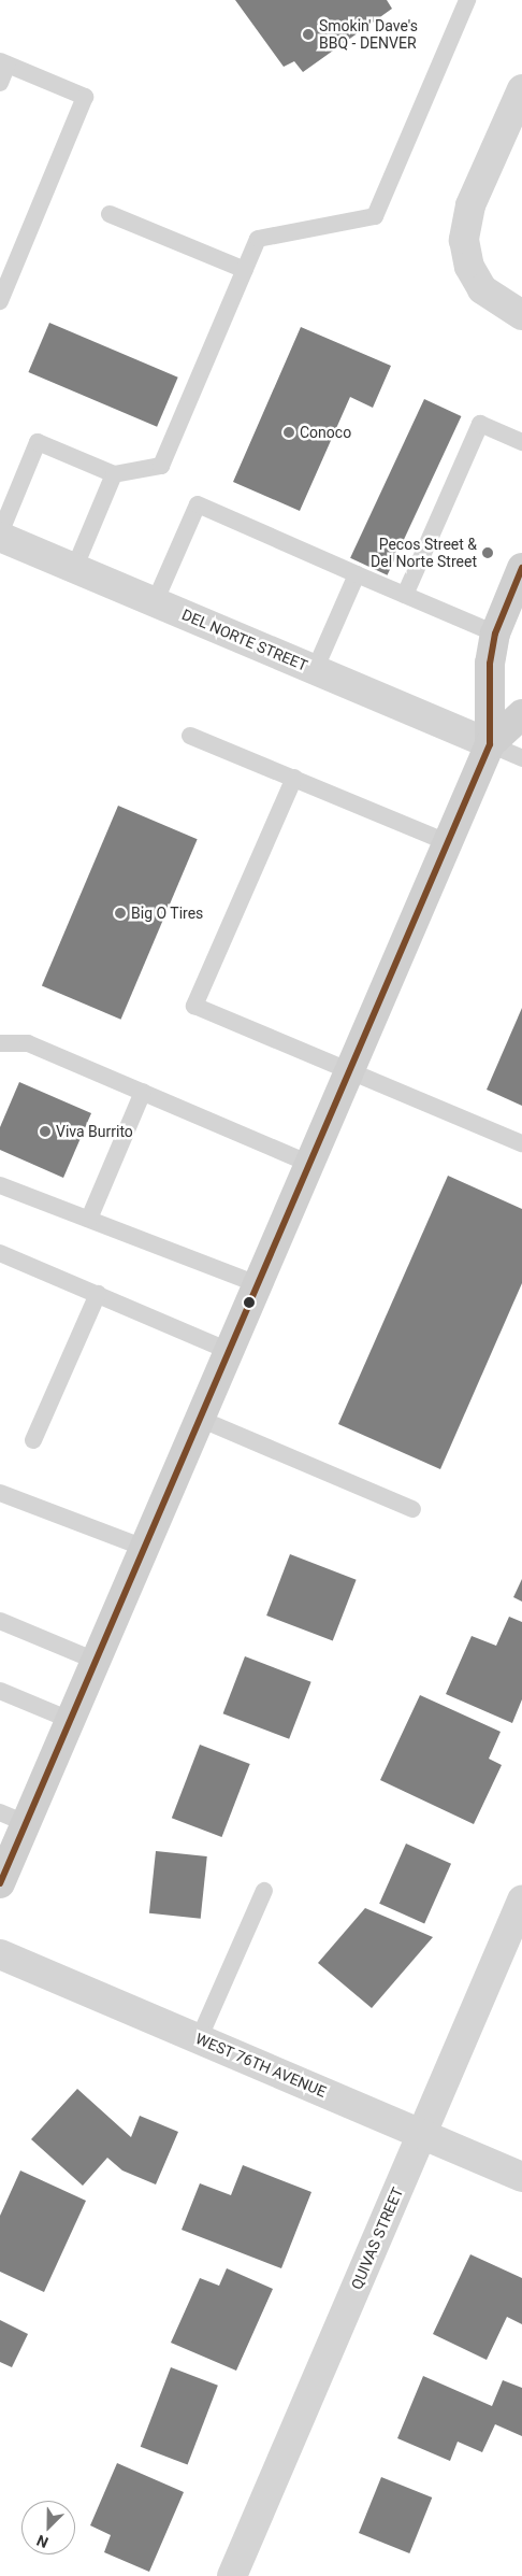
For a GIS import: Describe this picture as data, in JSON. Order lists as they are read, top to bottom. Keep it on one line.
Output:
{"streets":{"street":["DEL NORTE STREET","WEST 76TH AVENUE","QUIVAS STREET"]},"crossings":[["WEST 76TH AVENUE","QUIVAS STREET"]],"places":["Smokin' Dave's BBQ - DENVER","Conoco","Pecos Street & Del Norte Street","Big O Tires","Viva Burrito"],"north":"bottom left"}
